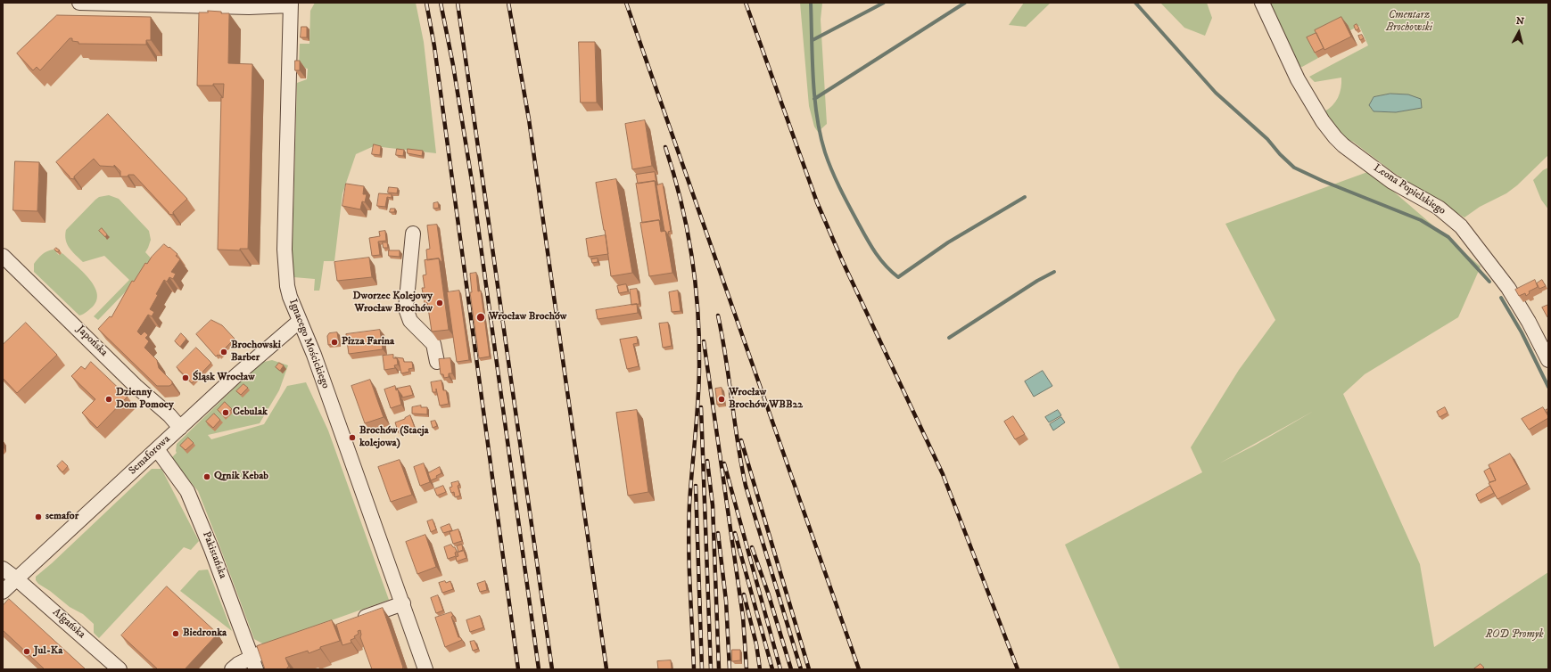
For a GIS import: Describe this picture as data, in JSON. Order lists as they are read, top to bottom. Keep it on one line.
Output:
{"streets":{"street":["Leona Popielskiego","Japońska","Ignacego Mościckiego","Semaforowa","Pakistańska","Afgańska"]},"crossings":[["Japońska","Semaforowa"],["Ignacego Mościckiego","Semaforowa"],["Semaforowa","Pakistańska"],["Semaforowa","Afgańska"]],"parks":["Cmentarz Brochowski","ROD Promyk"],"places":["Dworzec Kolejowy Wrocław Brochów","Wrocław Brochów","Pizza Farina","Brochowski Barber","Śląsk Wrocław","Dzienny Dom Pomocy","Wrocław Brochów WBB22","Cebulak","Brochów (Stacja kolejowa)","Qrnik Kebab","semafor","Biedronka","Jul-Ka"],"north":"top"}
